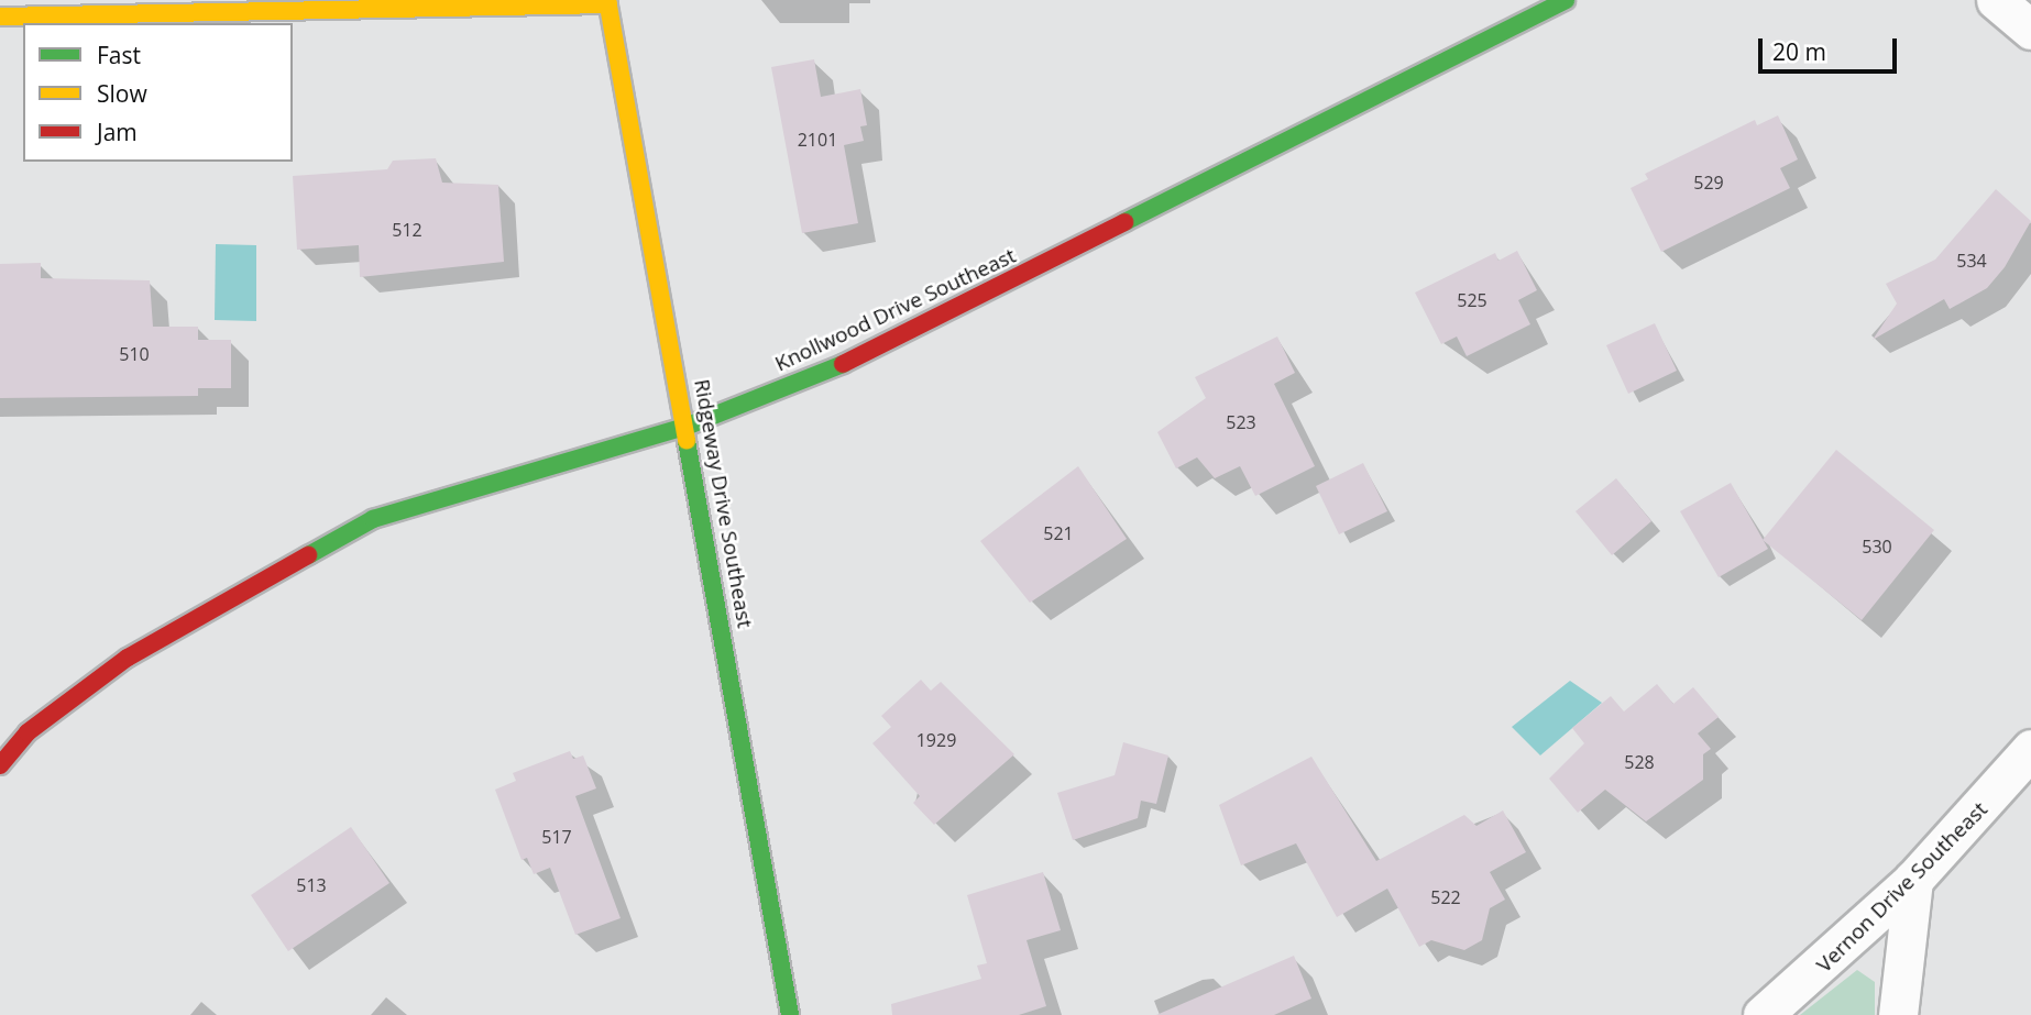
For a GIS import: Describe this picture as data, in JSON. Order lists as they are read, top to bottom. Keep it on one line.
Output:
{"streets":{"street":["Knollwood Drive Southeast","Ridgeway Drive Southeast","Vernon Drive Southeast"]},"crossings":[["Knollwood Drive Southeast","Ridgeway Drive Southeast"]],"house_numbers":["2101","529","512","534","525","510","523","521","530","1929","528","517","513","522"],"legend":["Fast","Slow","Jam"],"scale_bar":"20 m"}
